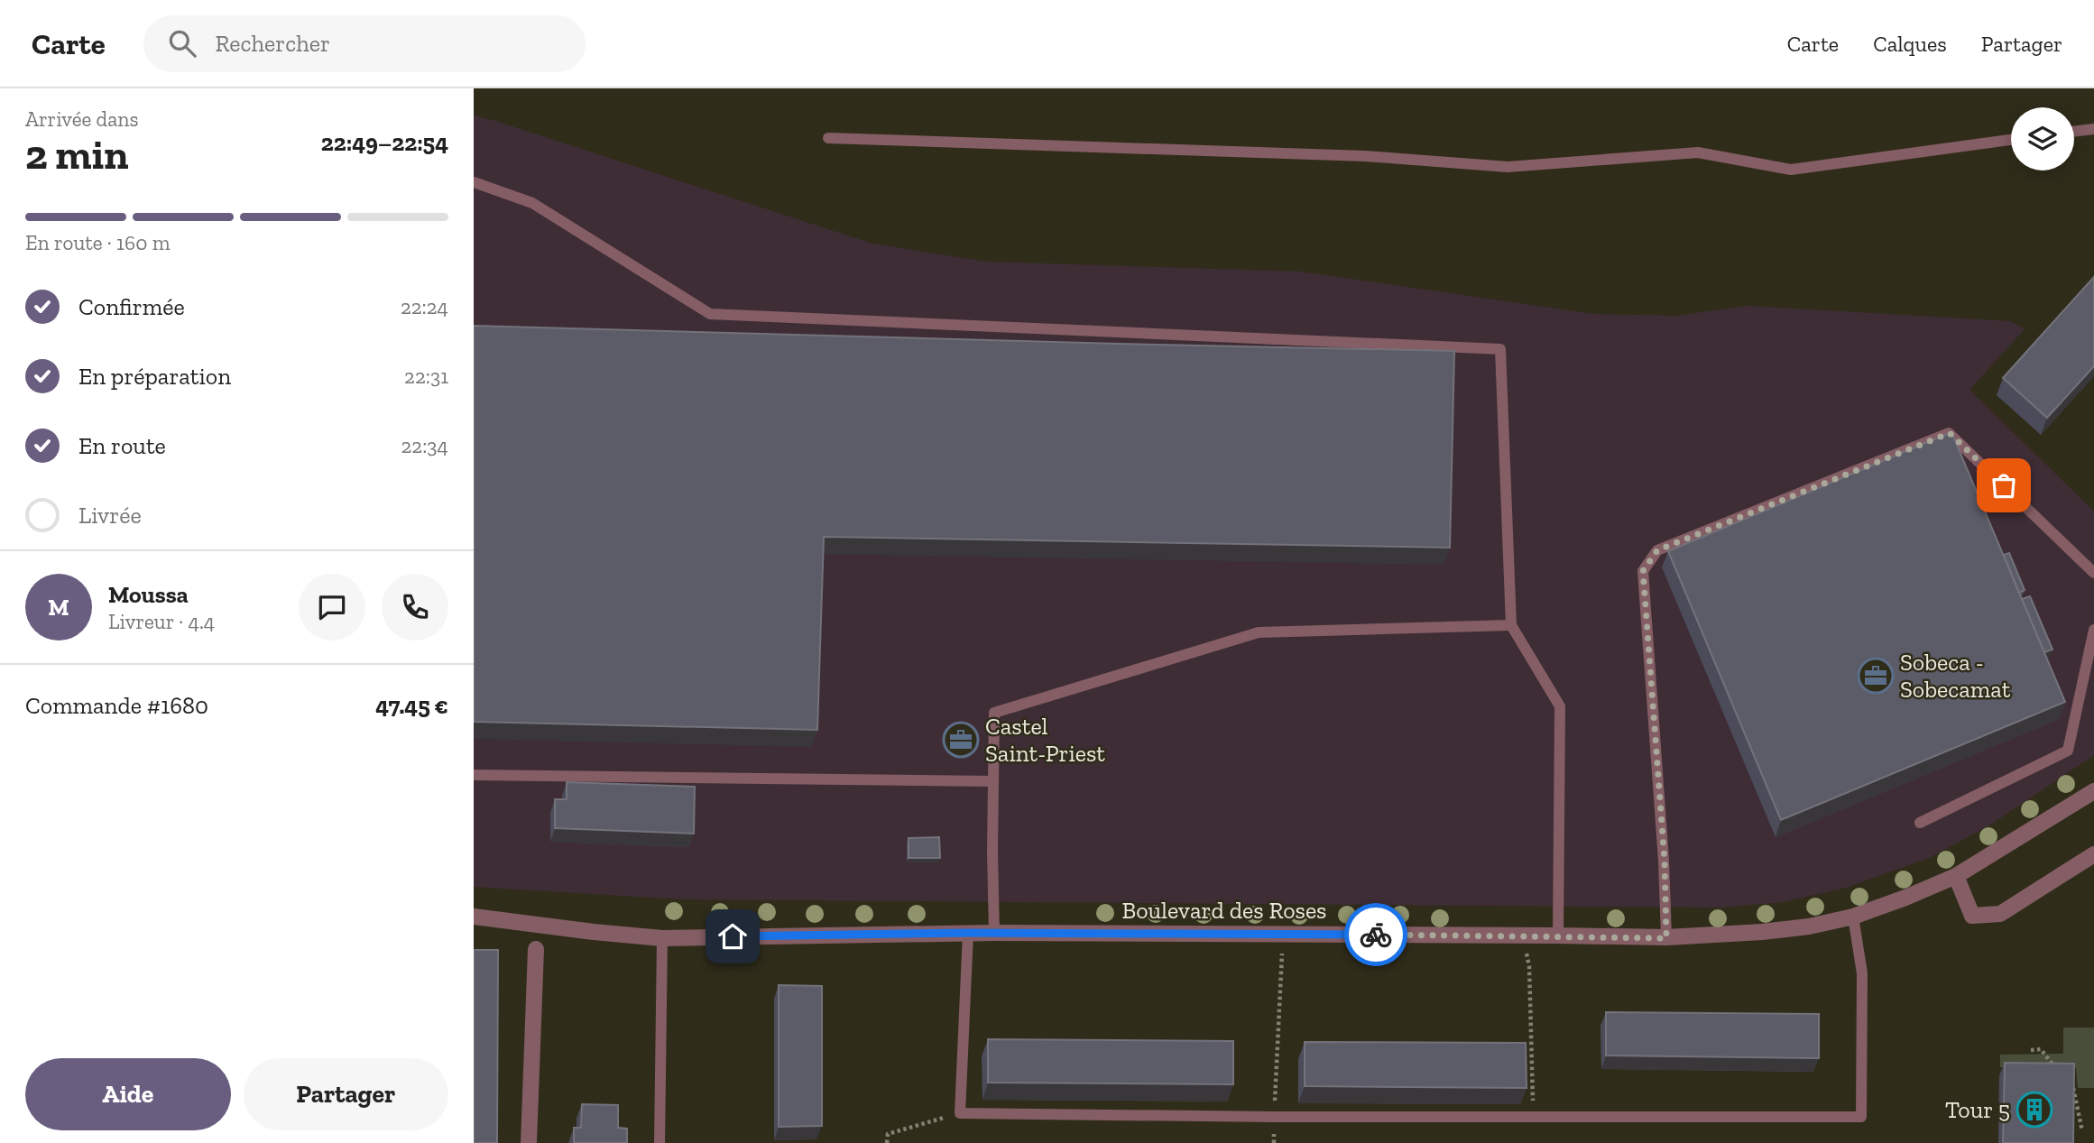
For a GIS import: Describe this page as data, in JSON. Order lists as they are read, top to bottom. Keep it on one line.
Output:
{"streets":{"street":["Boulevard des Roses"]},"places":{"office":["Sobeca - Sobecamat","Castel Saint-Priest"],"building":["Tour 5"]},"page":{"header":"Carte","search":"Rechercher","nav":["Carte","Calques","Partager"],"heading":["2 min","Arrivée dans","22:49–22:54"],"panel":["Moussa","Livreur · 4.4","Commande #1680","47.45 €"],"bar":"En route · 160 m","list":[["Confirmée","22:24"],["En préparation","22:31"],["En route","22:34"],"Livrée"],"round":"M","buttons":["Aide","Partager"]}}
